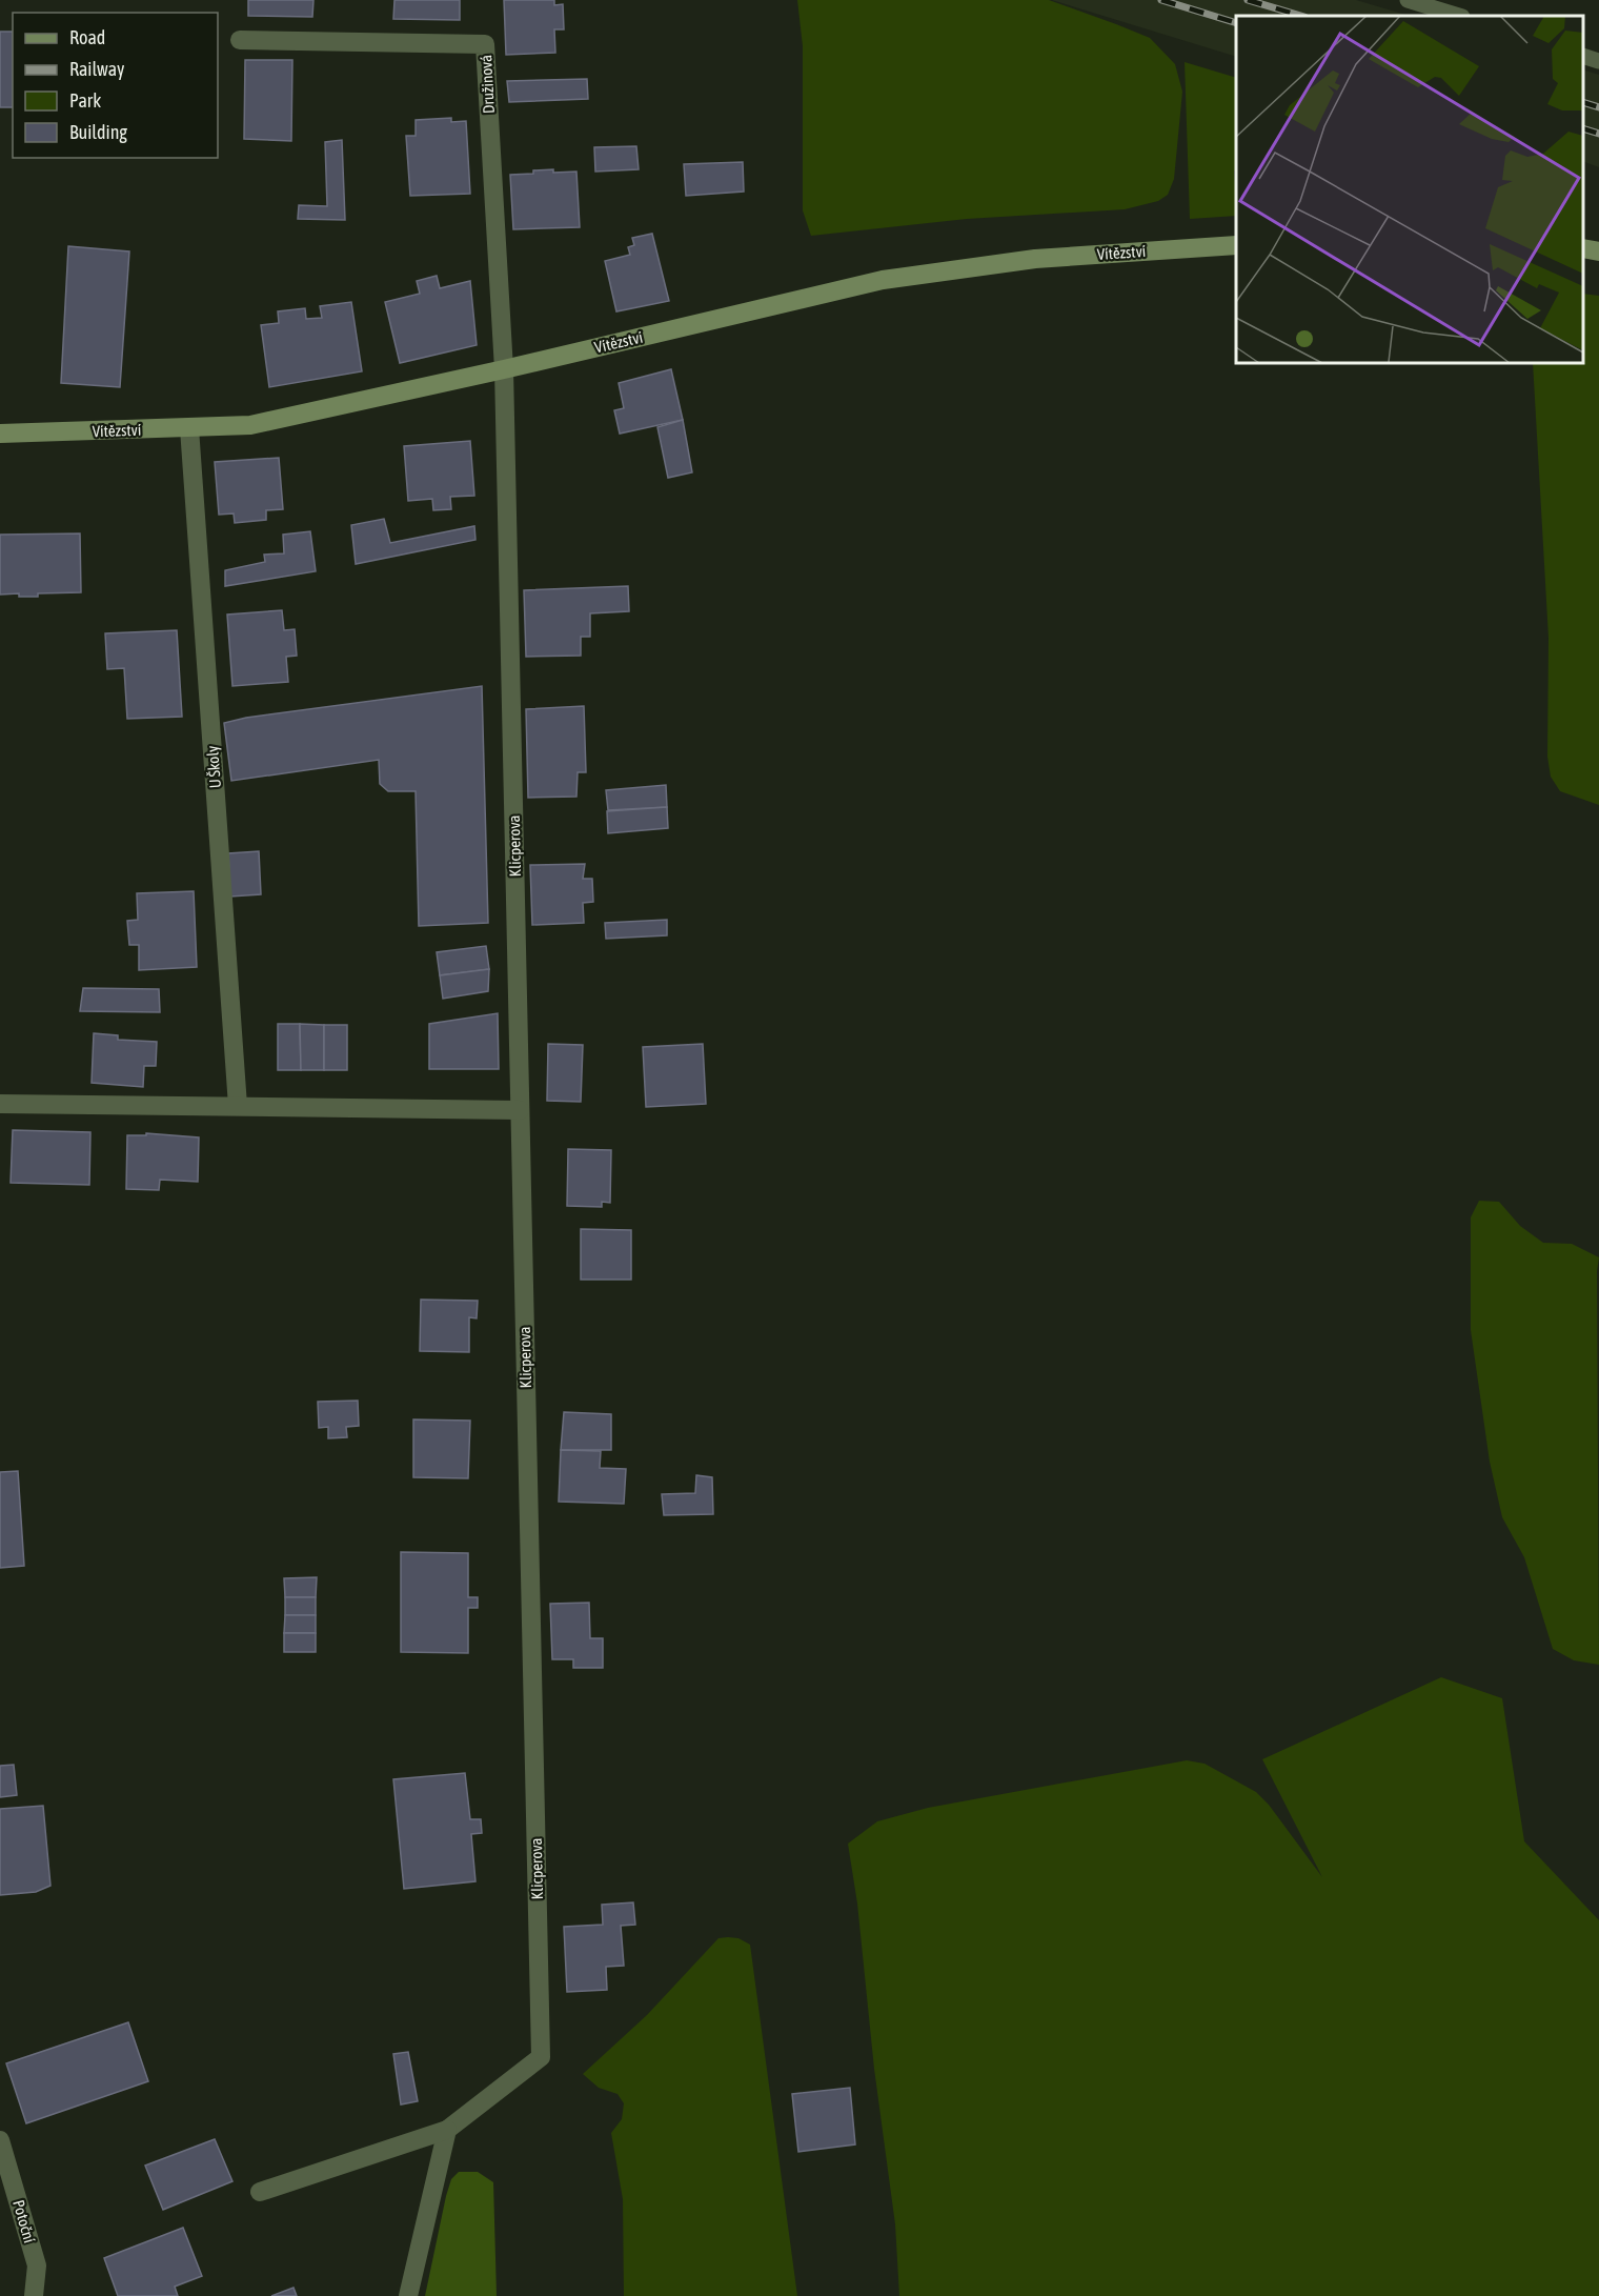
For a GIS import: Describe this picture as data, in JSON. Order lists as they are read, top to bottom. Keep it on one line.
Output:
{"streets":{"main road":["Vítězství"],"street":["Družinová","U Školy","Klicperova","Potoční"]},"crossings":[["Družinová","Vítězství"],["Družinová","Klicperova"],["Vítězství","U Školy"],["Vítězství","Klicperova"]],"legend":["Road","Railway","Park","Building"]}
